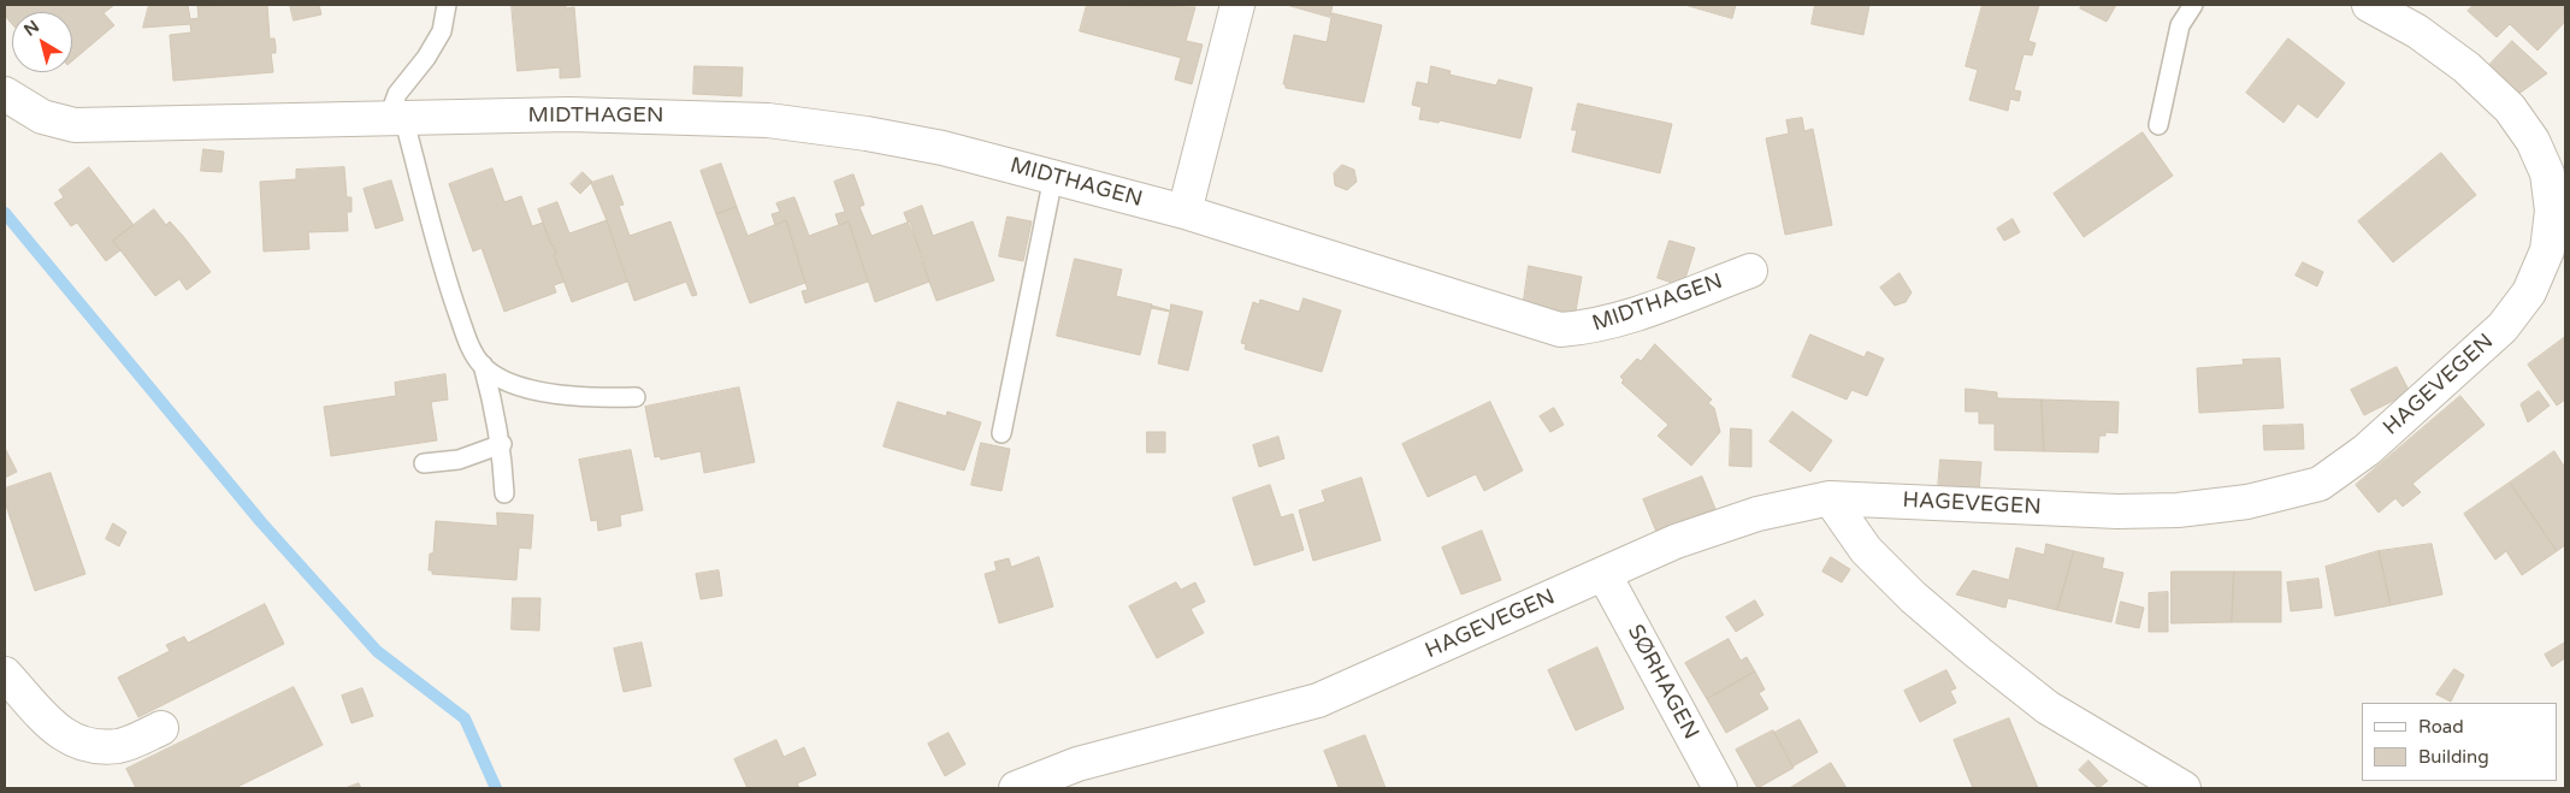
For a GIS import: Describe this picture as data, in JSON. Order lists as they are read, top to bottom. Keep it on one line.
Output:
{"streets":{"street":["MIDTHAGEN","HAGEVEGEN","SØRHAGEN"]},"crossings":[["HAGEVEGEN","SØRHAGEN"]],"legend":["Road","Building"],"north":"top left"}
